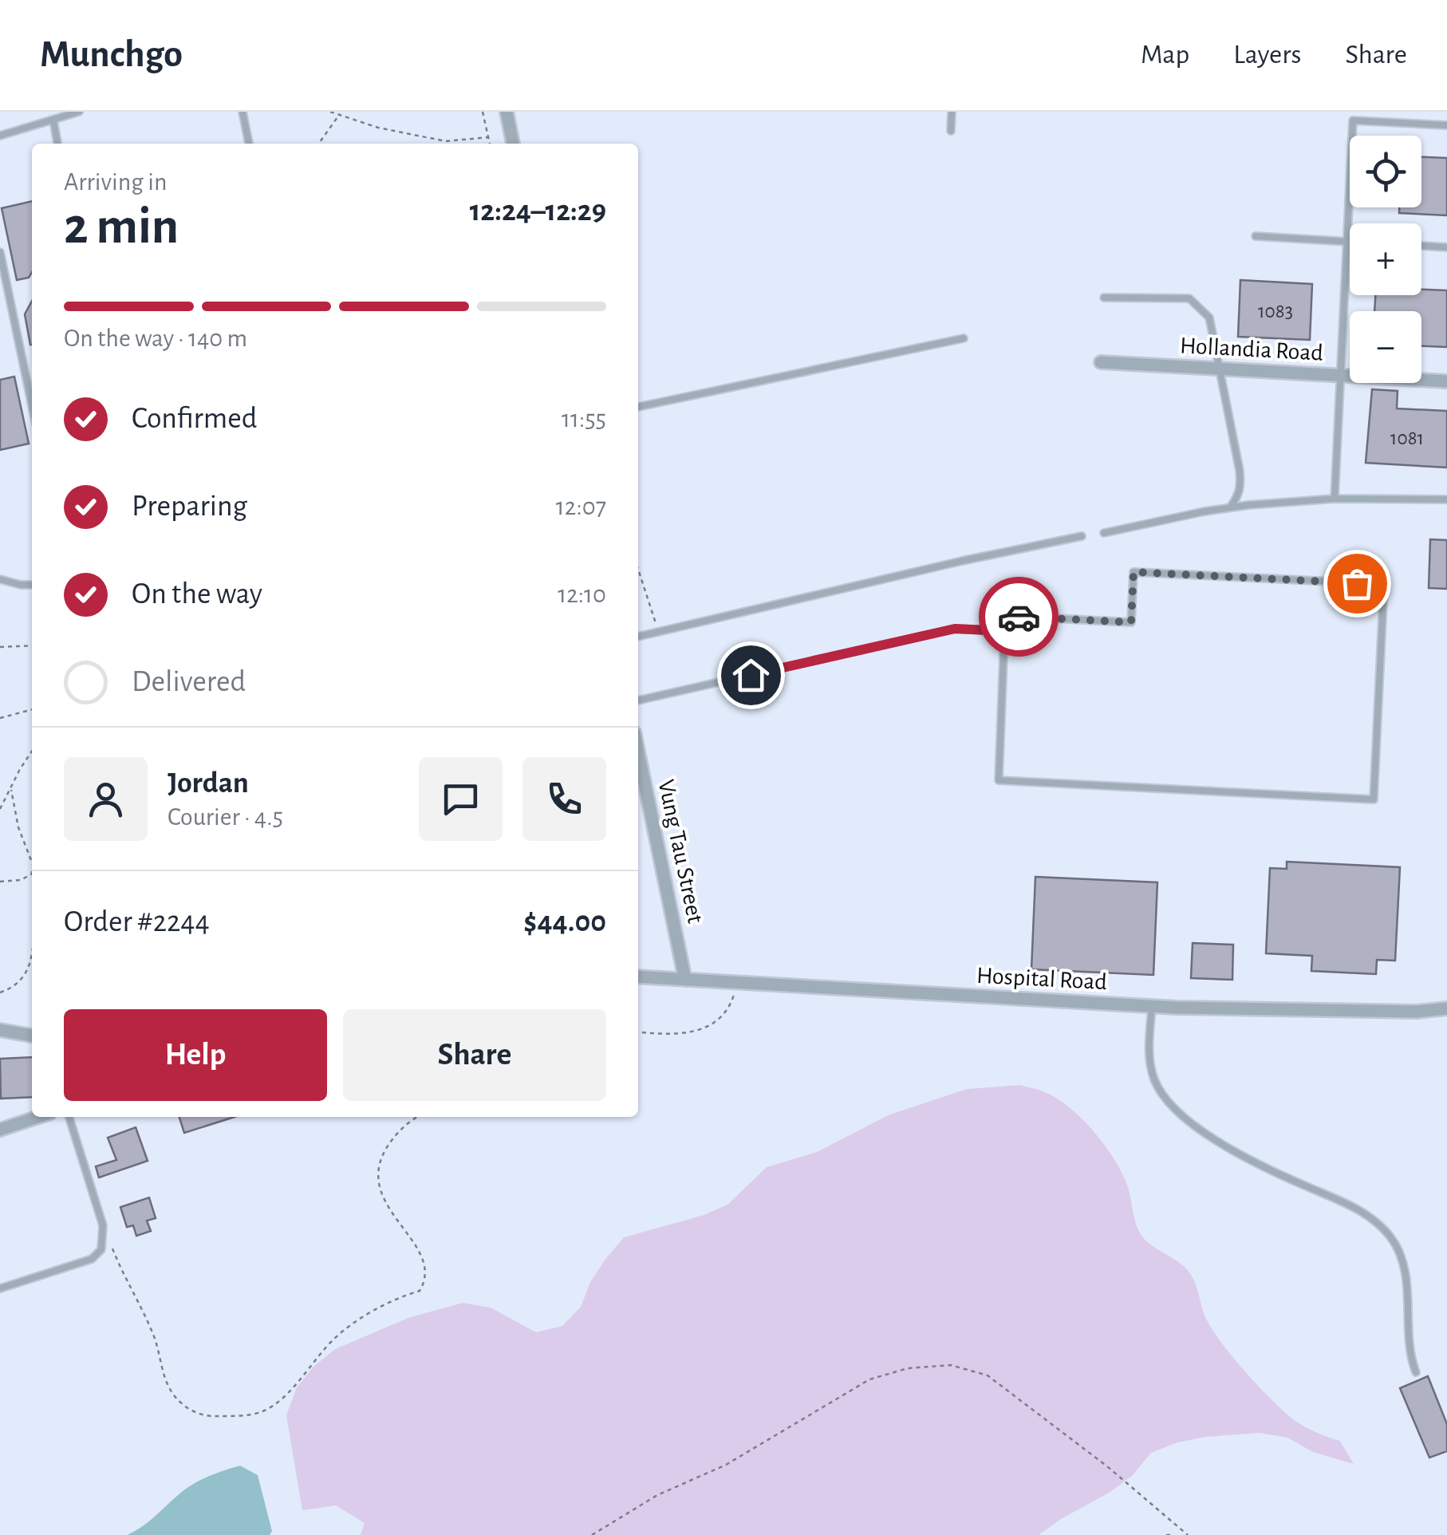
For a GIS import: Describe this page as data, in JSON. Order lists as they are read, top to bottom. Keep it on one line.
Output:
{"streets":{"street":["Hollandia Road","Vung Tau Street","Hospital Road"]},"crossings":[["Vung Tau Street","Hospital Road"]],"house_numbers":["1083","1081"],"page":{"header":"Munchgo","nav":["Map","Layers","Share"],"map_buttons":["+","−"],"heading":["2 min","Arriving in","12:24–12:29"],"panel":["Jordan","Courier · 4.5","Order #2244","$44.00"],"bar":"On the way · 140 m","list":[["Confirmed","11:55"],["Preparing","12:07"],["On the way","12:10"],"Delivered"],"buttons":["Help","Share"]}}
